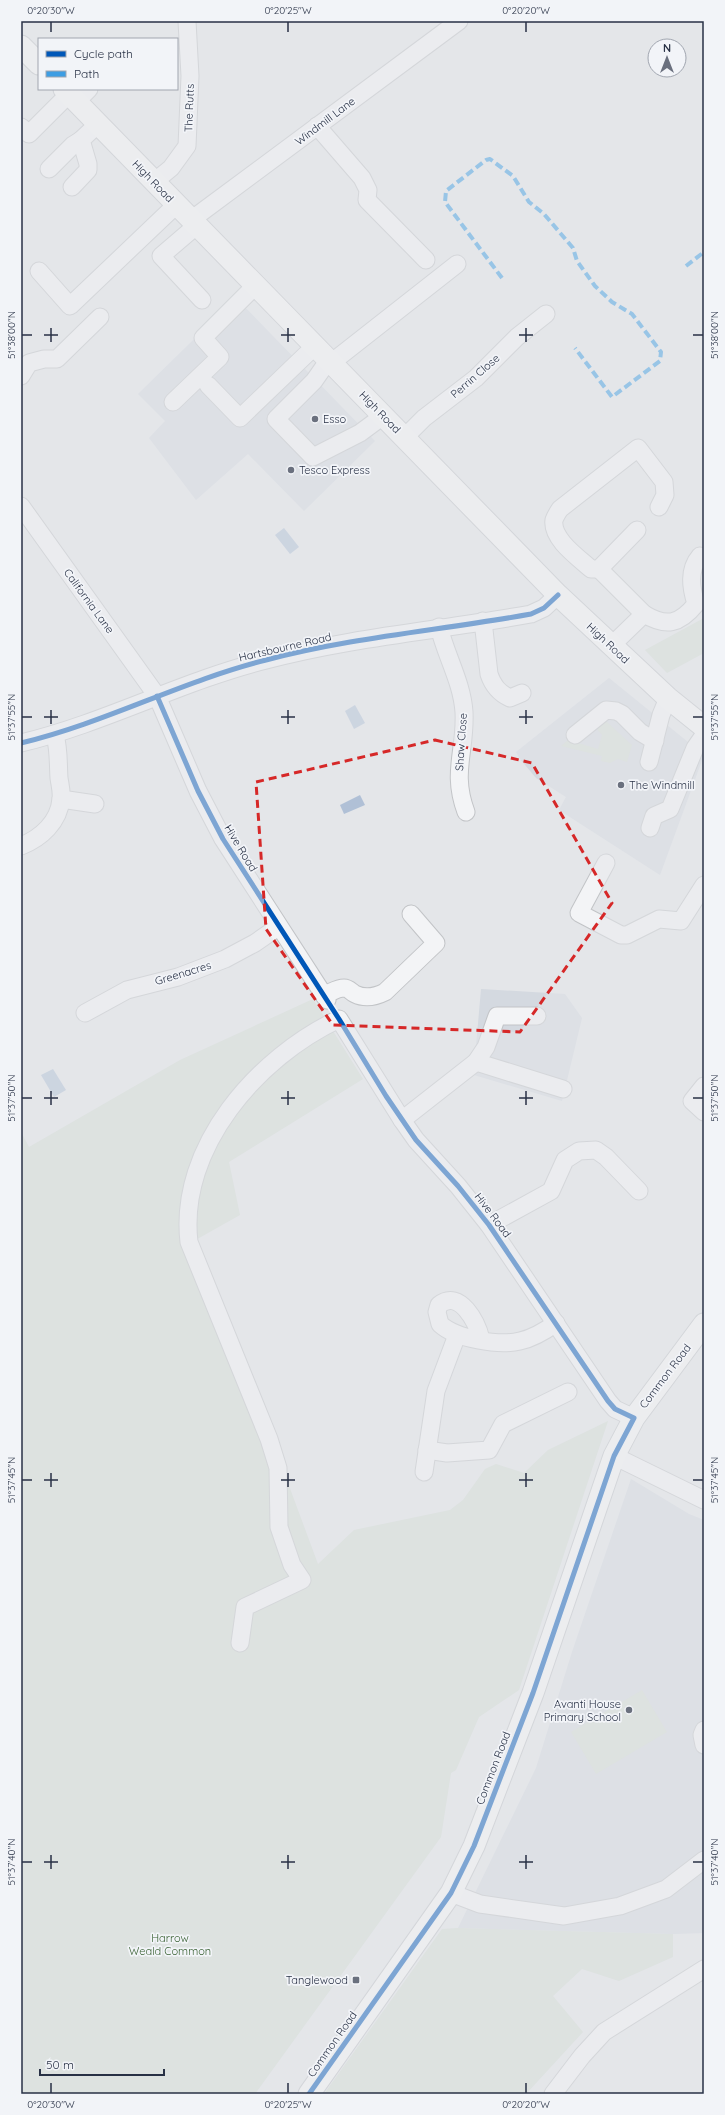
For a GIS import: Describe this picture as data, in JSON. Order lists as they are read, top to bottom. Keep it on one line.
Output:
{"streets":{"main road":["High Road","Common Road"],"street":["The Rutts","Windmill Lane","Perrin Close","California Lane","Hartsbourne Road","Shaw Close","Hive Road","Greenacres"]},"crossings":[["The Rutts","High Road"],["Windmill Lane","High Road"],["High Road","Perrin Close"],["High Road","Hartsbourne Road"],["California Lane","Hartsbourne Road"],["California Lane","Hive Road"],["Hartsbourne Road","Shaw Close"],["Hartsbourne Road","Hive Road"],["Hive Road","Greenacres"],["Hive Road","Common Road"]],"parks":["Harrow Weald Common"],"places":{"other":["Esso","Tesco Express","The Windmill","Avanti House Primary School"],"transit":["Tanglewood"]},"legend":["Cycle path","Path"],"scale_bar":"50 m","north":"top","coordinates":["0°20'30\"W","0°20'25\"W","0°20'20\"W","51°38'00\"N","51°37'55\"N","51°37'50\"N","51°37'45\"N","51°37'40\"N"]}
